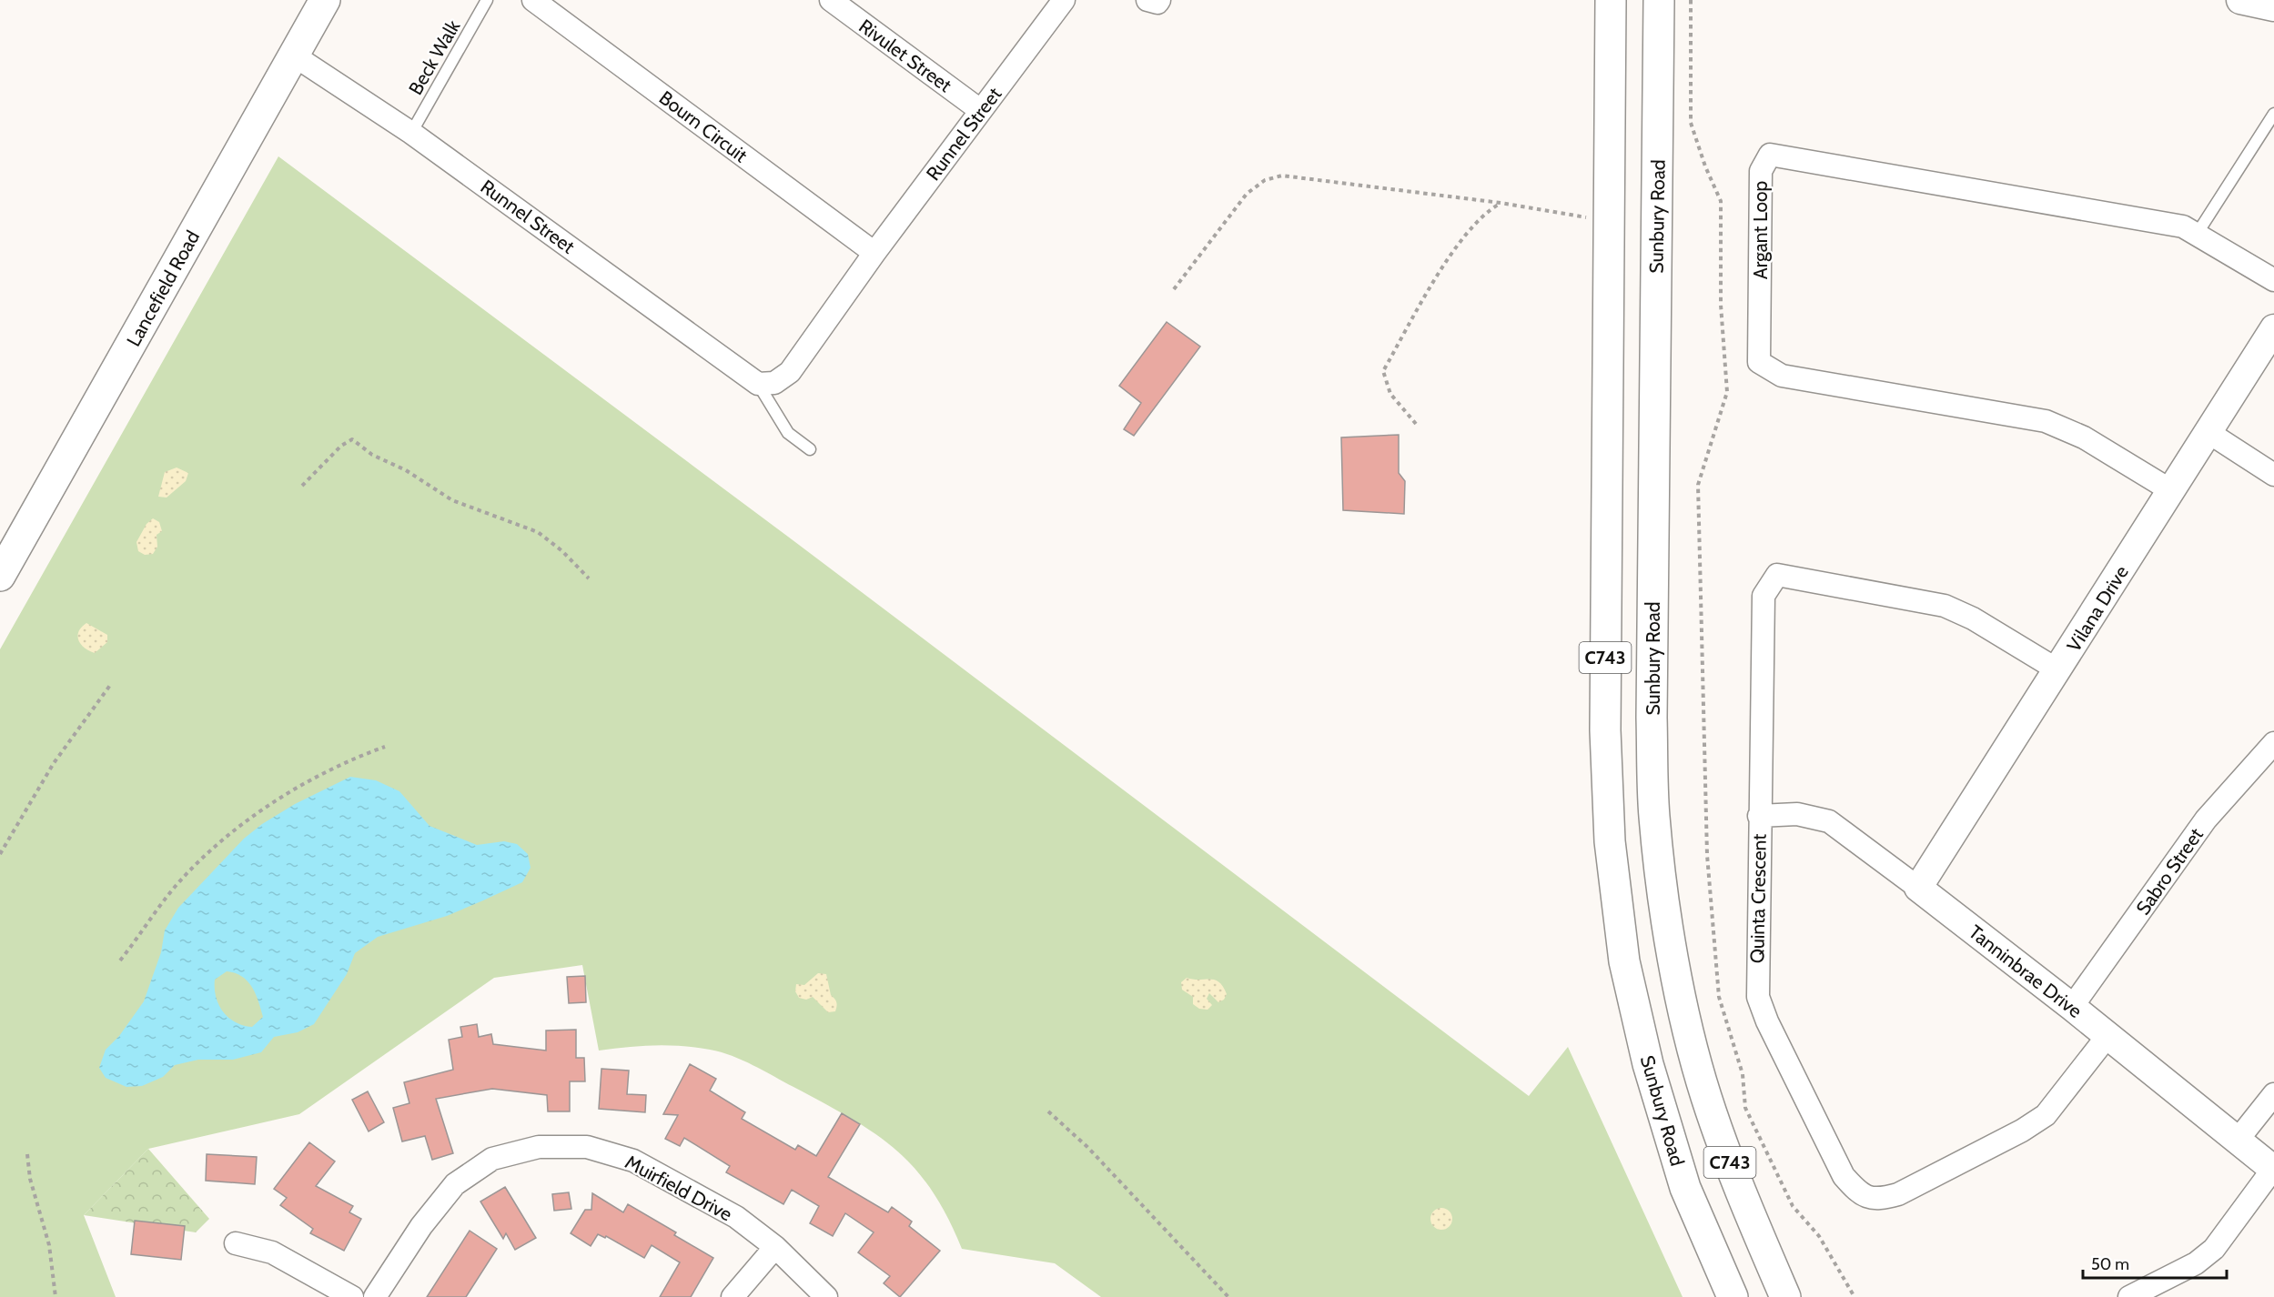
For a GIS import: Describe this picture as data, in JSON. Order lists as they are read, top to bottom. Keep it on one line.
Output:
{"streets":{"main road":["Sunbury Road","Lancefield Road","C743"],"street":["Rivulet Street","Bourn Circuit","Runnel Street","Argant Loop","Vilana Drive","Sabro Street","Quinta Crescent","Tanninbrae Drive","Muirfield Drive"],"lane":["Beck Walk"]},"crossings":[["Rivulet Street","Runnel Street"],["Beck Walk","Runnel Street"],["Bourn Circuit","Runnel Street"],["Runnel Street","Lancefield Road"],["Argant Loop","Vilana Drive"],["Vilana Drive","Quinta Crescent"],["Vilana Drive","Tanninbrae Drive"],["Sabro Street","Tanninbrae Drive"],["Quinta Crescent","Tanninbrae Drive"]],"scale_bar":"50 m"}
